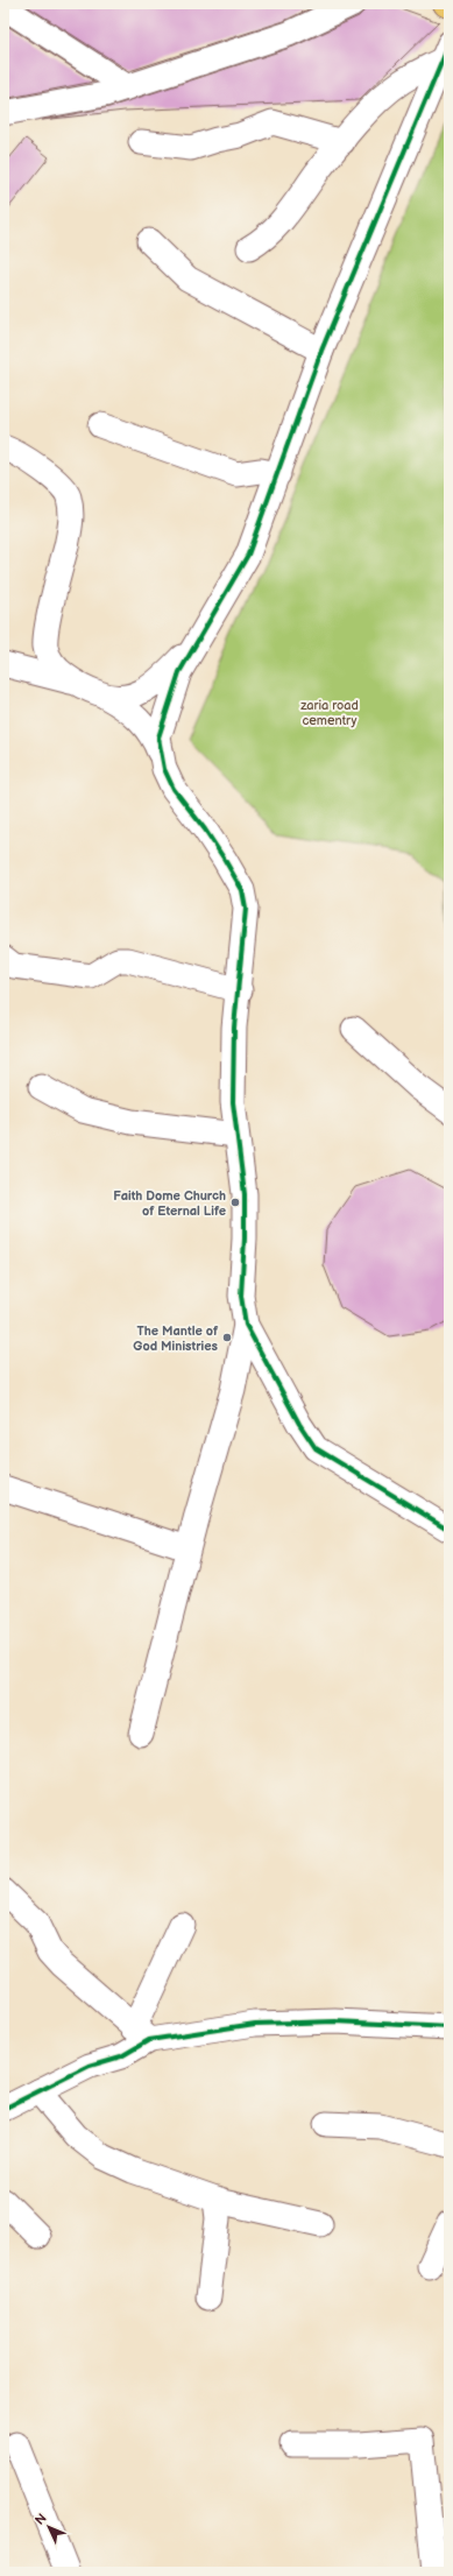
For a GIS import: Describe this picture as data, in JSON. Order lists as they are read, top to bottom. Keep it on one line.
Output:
{"parks":["zaria road cementry"],"places":["Faith Dome Church of Eternal Life","The Mantle of God Ministries"],"north":"top left"}
